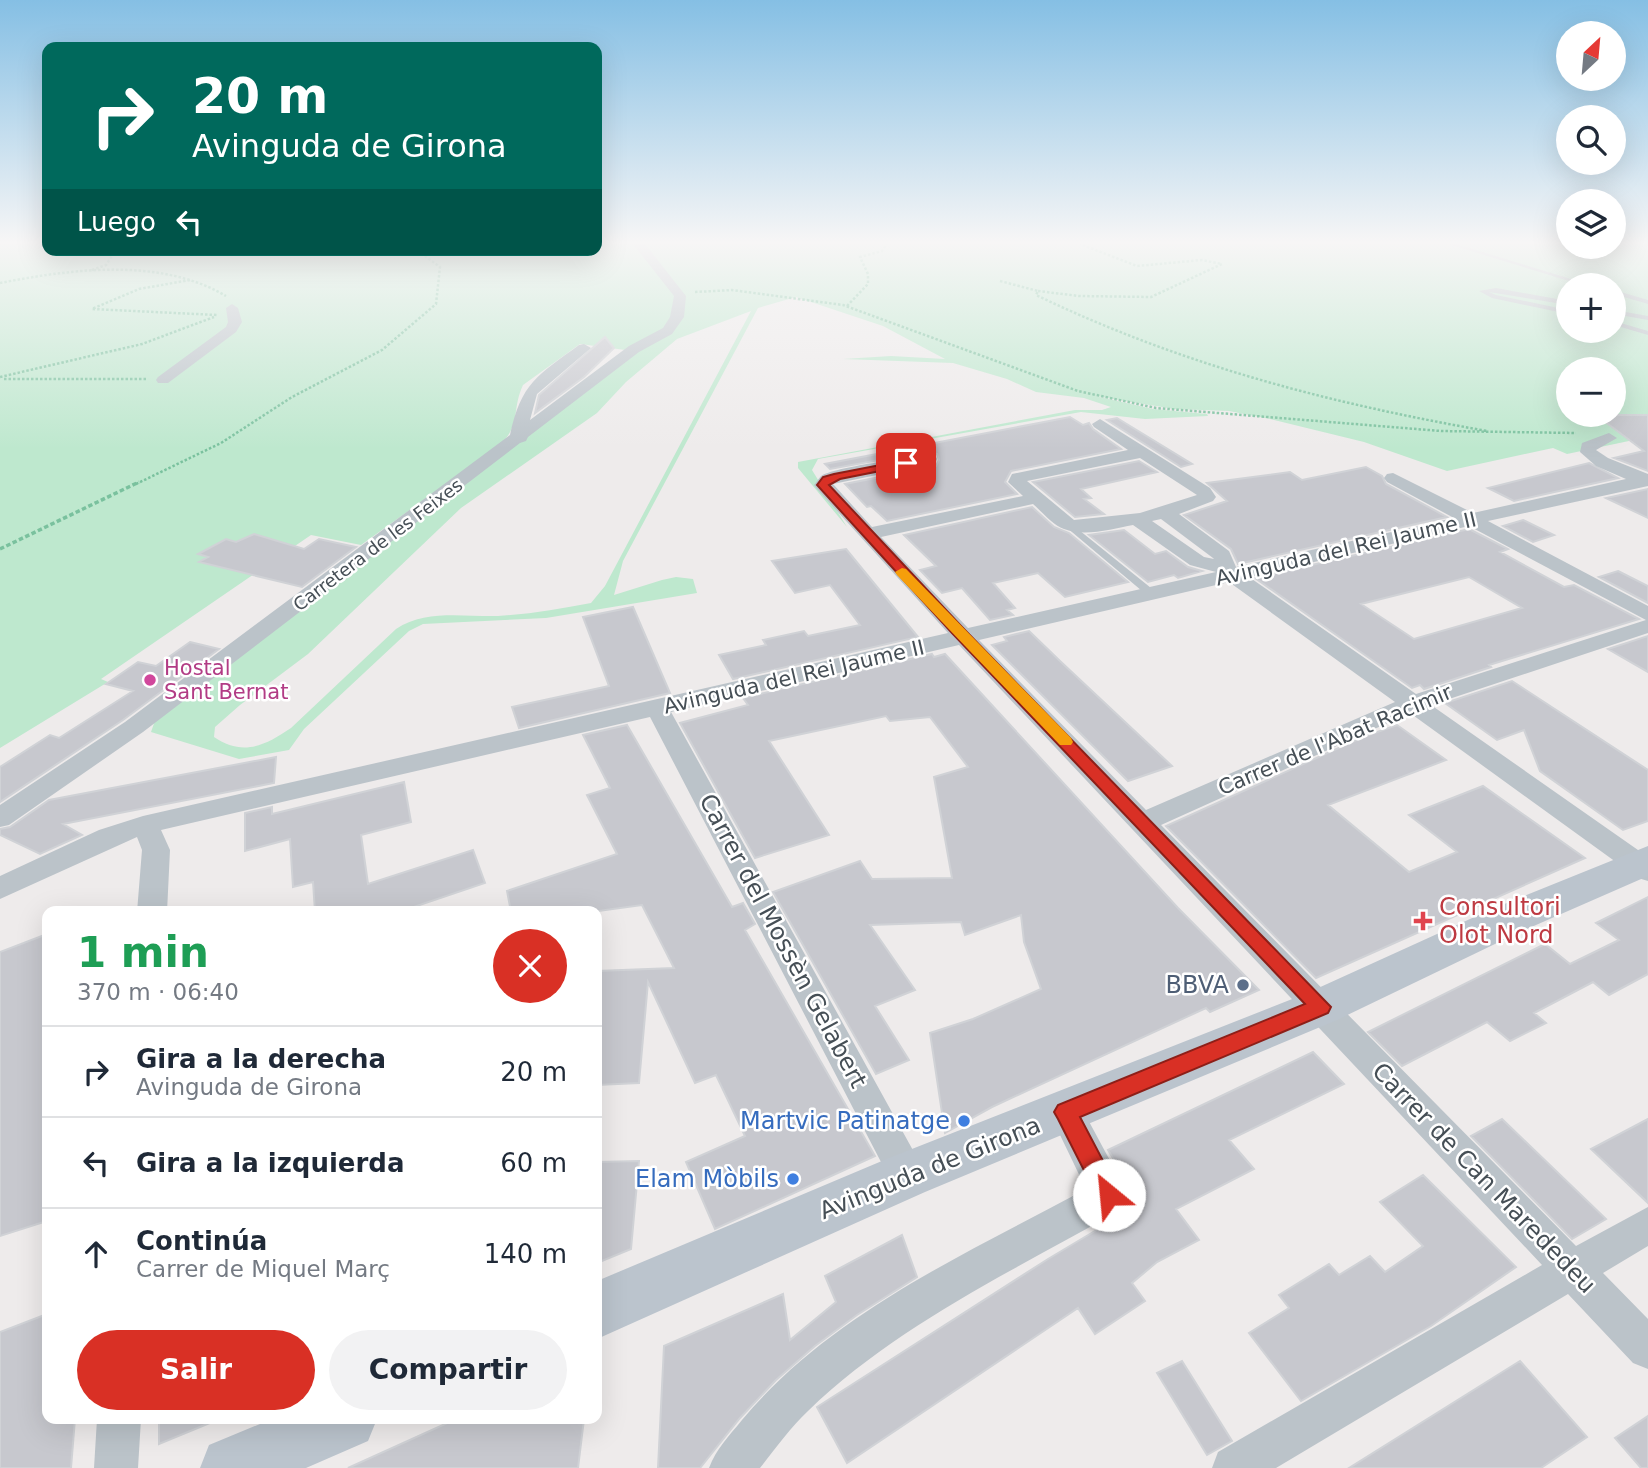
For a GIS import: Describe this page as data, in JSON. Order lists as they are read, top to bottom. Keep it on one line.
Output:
{"streets":{"main road":["Avinguda de Girona"],"street":["Carretera de les Feixes","Avinguda del Rei Jaume II","Carrer de l'Abat Racimir","Carrer del Mossèn Gelabert","Carrer de Can Marededeu"]},"crossings":[["Avinguda del Rei Jaume II","Carrer del Mossèn Gelabert"],["Avinguda del Rei Jaume II","Carrer de Can Marededeu"],["Carrer de l'Abat Racimir","Carrer de Can Marededeu"],["Carrer del Mossèn Gelabert","Avinguda de Girona"],["Avinguda de Girona","Carrer de Can Marededeu"]],"places":{"other":["Hostal Sant Bernat","BBVA","Martvic Patinatge","Elam Mòbils"],"health":["Consultori Olot Nord"]},"north":"top right","page":{"map_buttons":["+","−"],"turn":["20 m","Avinguda de Girona"],"then":"Luego","heading":["1 min","370 m · 06:40"],"list":[{"name":"Gira a la derecha","note":"Avinguda de Girona","value":"20 m"},{"name":"Gira a la izquierda","value":"60 m"},{"name":"Continúa","note":"Carrer de Miquel Març","value":"140 m"}],"buttons":["Salir","Compartir"]}}
